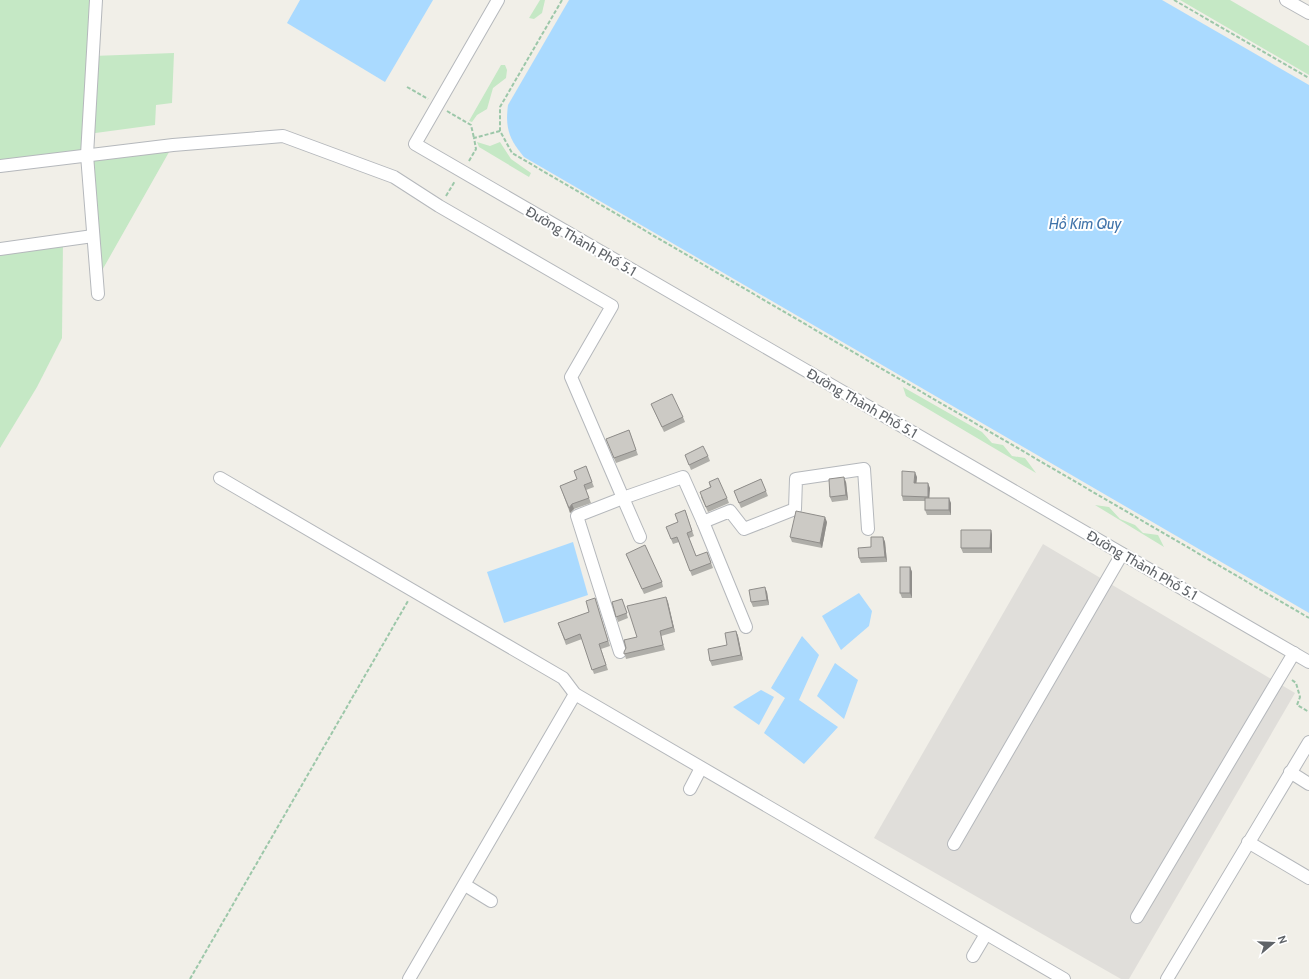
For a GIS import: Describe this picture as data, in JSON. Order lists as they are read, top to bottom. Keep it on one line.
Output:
{"streets":{"street":["Đường Thành Phố 5.1"]},"water":["Hồ Kim Quy"],"north":"right"}
